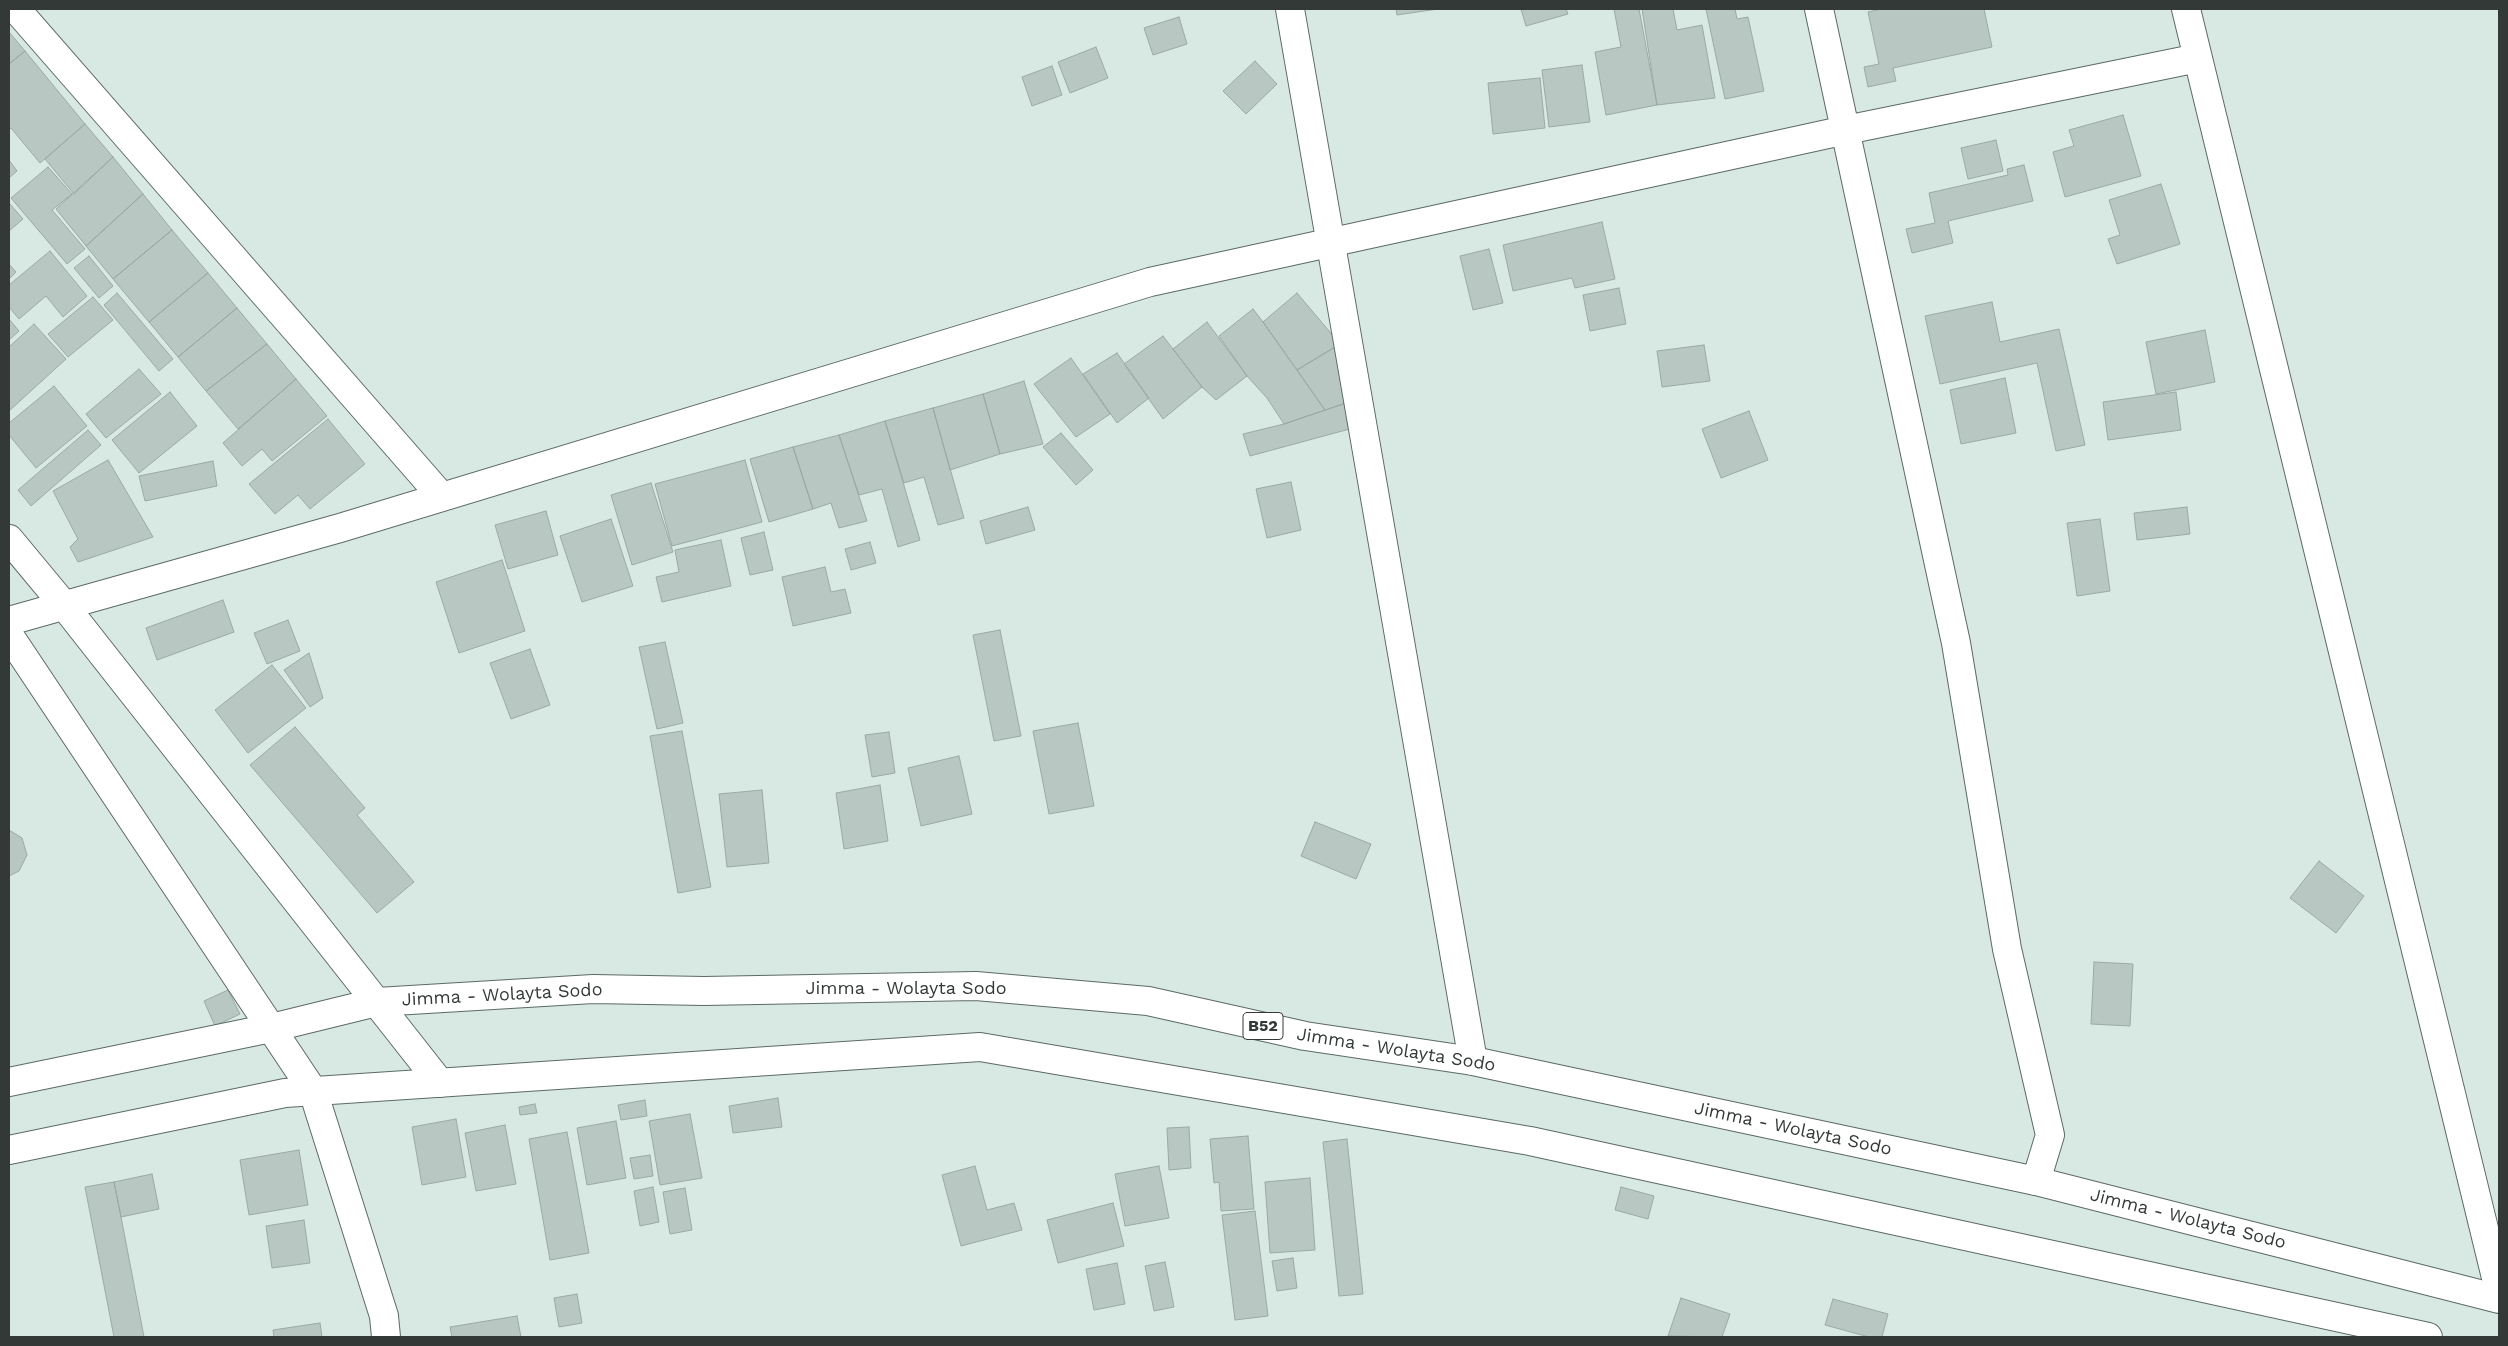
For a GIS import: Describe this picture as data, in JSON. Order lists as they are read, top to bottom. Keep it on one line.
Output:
{"streets":{"main road":["Jimma - Wolayta Sodo","B52"]}}
